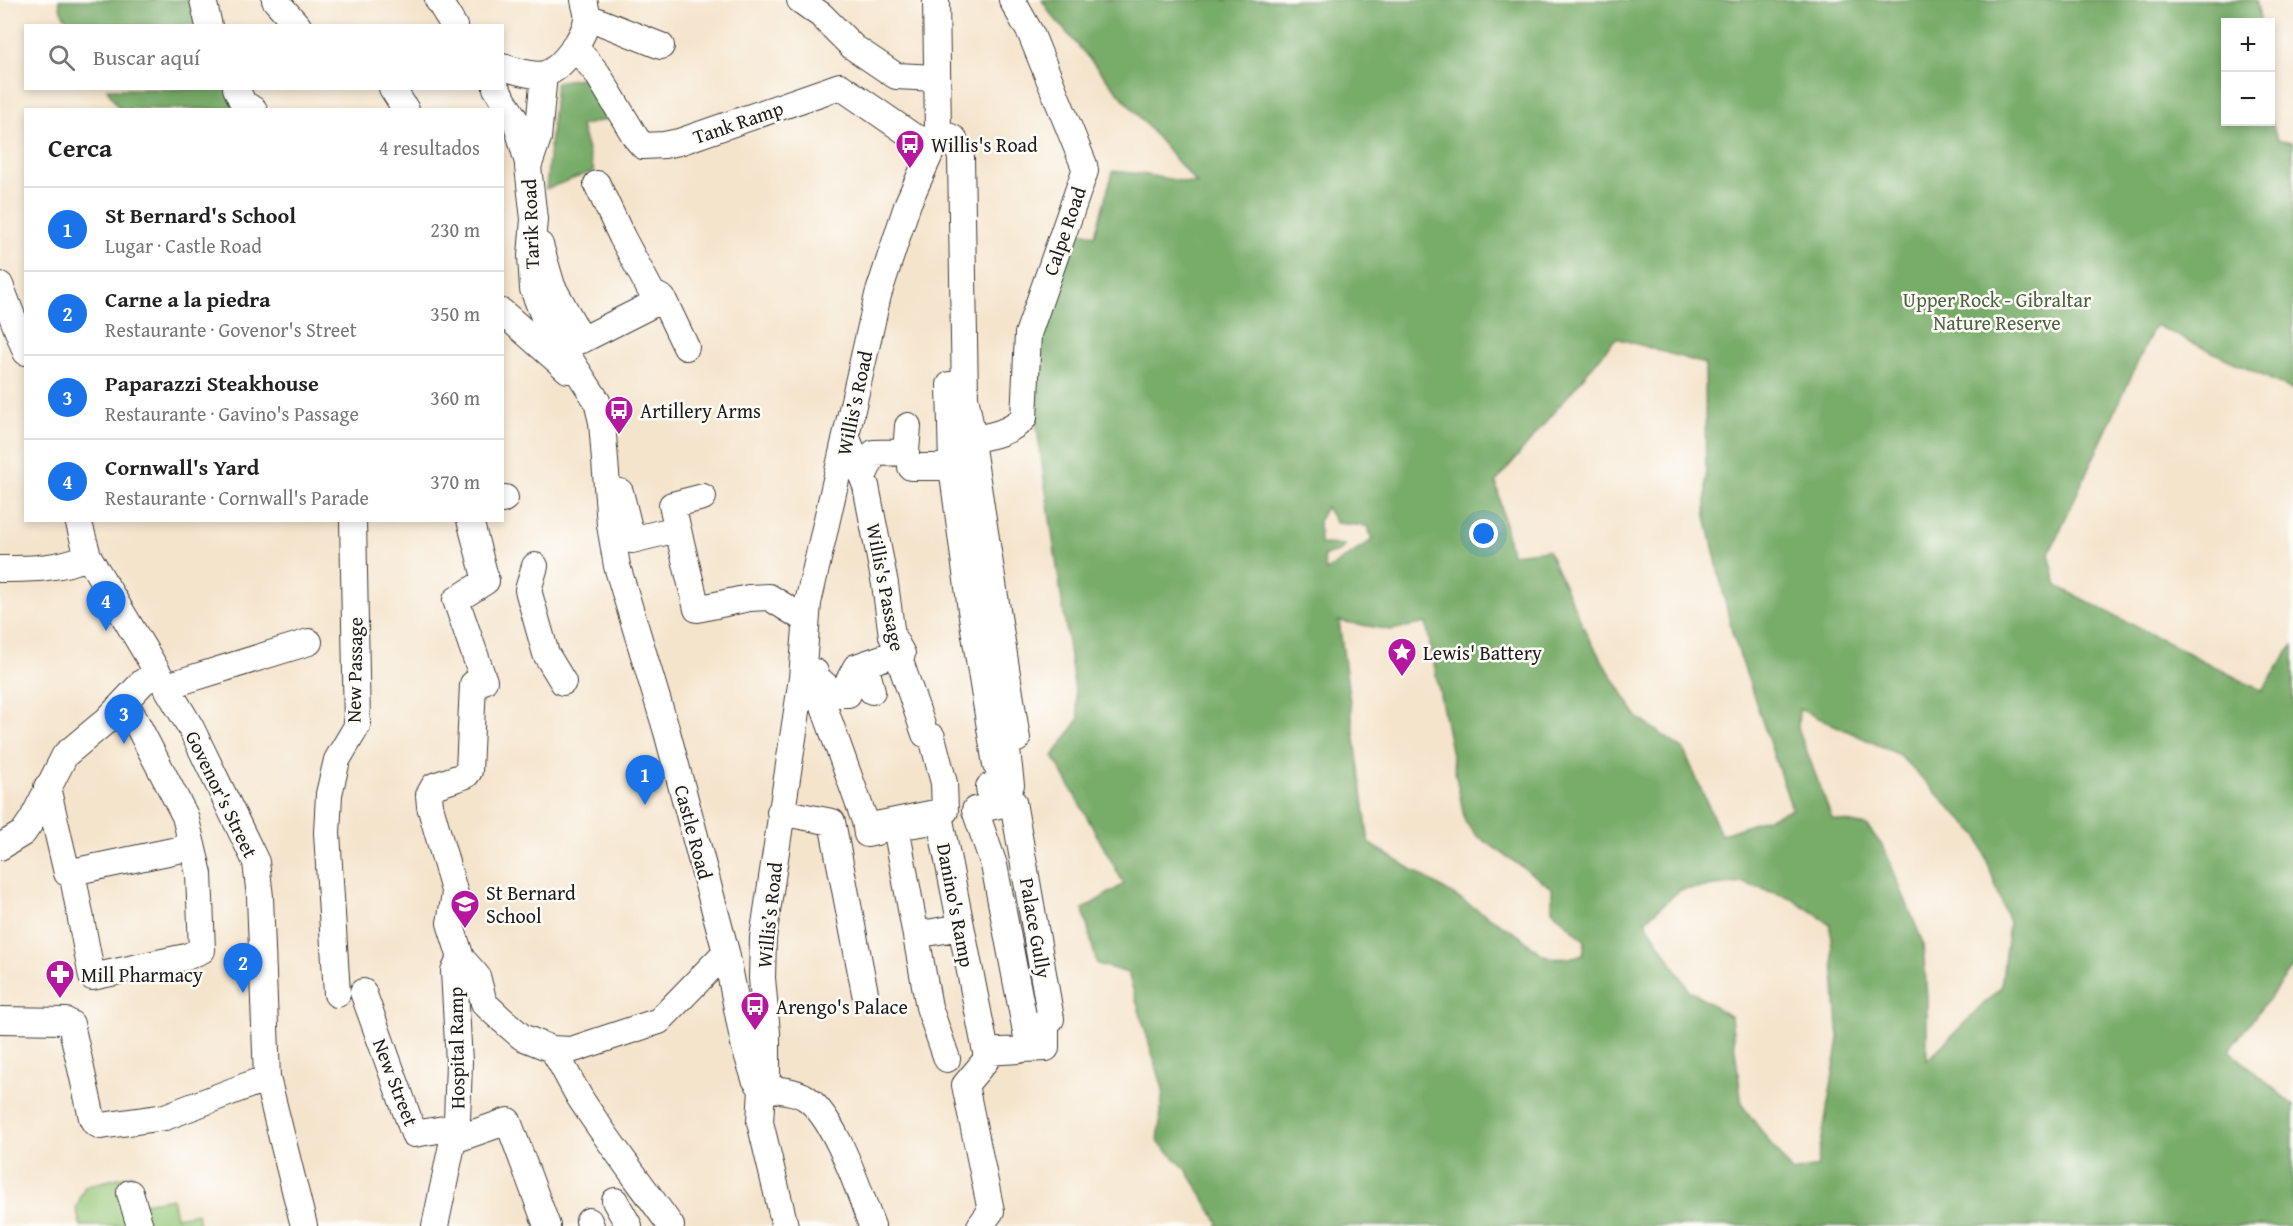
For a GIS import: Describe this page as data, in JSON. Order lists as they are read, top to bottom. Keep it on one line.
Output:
{"streets":{"street":["Tank Ramp","Tarik Road","Calpe Road","Willis’s Road","Willis's Passage","New Passage","Govenor's Street","Castle Road","Danino's Ramp","Palace Gully","Hospital Ramp","New Street"]},"crossings":[["Tank Ramp","Willis’s Road"],["Tarik Road","Castle Road"],["Willis’s Road","Willis's Passage"],["Willis’s Road","Castle Road"],["Danino's Ramp","Palace Gully"],["Hospital Ramp","New Street"]],"parks":["Upper Rock - Gibraltar Nature Reserve"],"places":{"bus stop":["Willis's Road","Artillery Arms","Arengo's Palace"],"place":["Lewis' Battery"],"school or university":["St Bernard School"],"pharmacy":["Mill Pharmacy"]},"page":{"map_buttons":["+","−"],"search":"Buscar aquí","heading":["Cerca","4 resultados"],"list":[{"mark":"1","name":"St Bernard's School","note":"Lugar · Castle Road","value":"230 m"},{"mark":"2","name":"Carne a la piedra","note":"Restaurante · Govenor's Street","value":"350 m"},{"mark":"3","name":"Paparazzi Steakhouse","note":"Restaurante · Gavino's Passage","value":"360 m"},{"mark":"4","name":"Cornwall's Yard","note":"Restaurante · Cornwall's Parade","value":"370 m"}],"pins":["4","3","1","2"]}}
